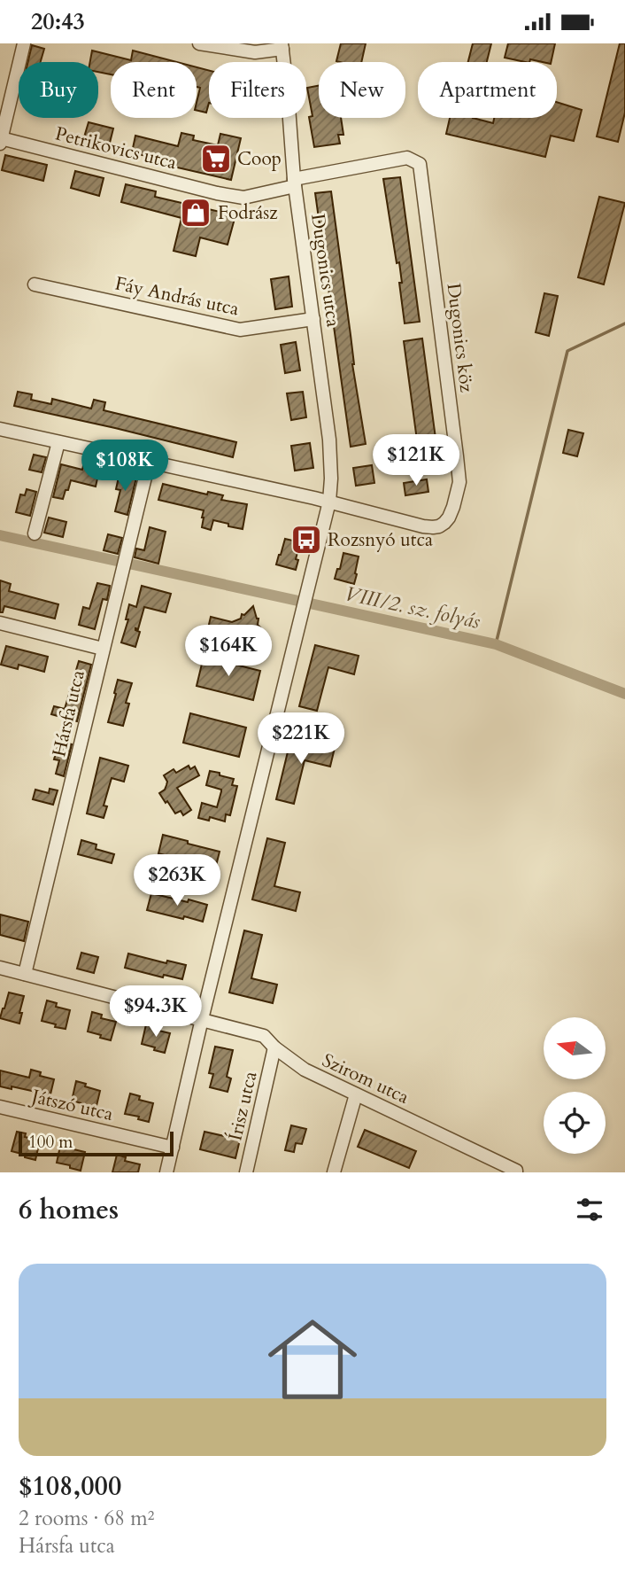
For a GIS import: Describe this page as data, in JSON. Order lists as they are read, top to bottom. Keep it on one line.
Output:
{"streets":{"street":["Petrikovics utca","Dugonics utca","Fáy András utca","Dugonics köz","Hársfa utca","Szirom utca","Játszó utca","Írisz utca"]},"crossings":[["Petrikovics utca","Dugonics utca"],["Petrikovics utca","Dugonics köz"],["Dugonics utca","Fáy András utca"],["Dugonics utca","Dugonics köz"],["Dugonics utca","Szirom utca"],["Dugonics utca","Játszó utca"],["Hársfa utca","Szirom utca"],["Szirom utca","Írisz utca"]],"water":["VIII/2. sz. folyás"],"places":{"supermarket":["Coop"],"shop":["Fodrász"],"bus stop":["Rozsnyó utca"]},"scale_bar":"100 m","north":"left","page":{"status":"20:43","chip":["Buy","Rent","Filters","New","Apartment"],"price":["$121K","$108K","$164K","$221K","$263K","$94.3K"],"scale":"100 m","heading":"6 homes","list":[{"name":"$108,000","note":"2 rooms · 68 m² · Hársfa utca"}]}}
